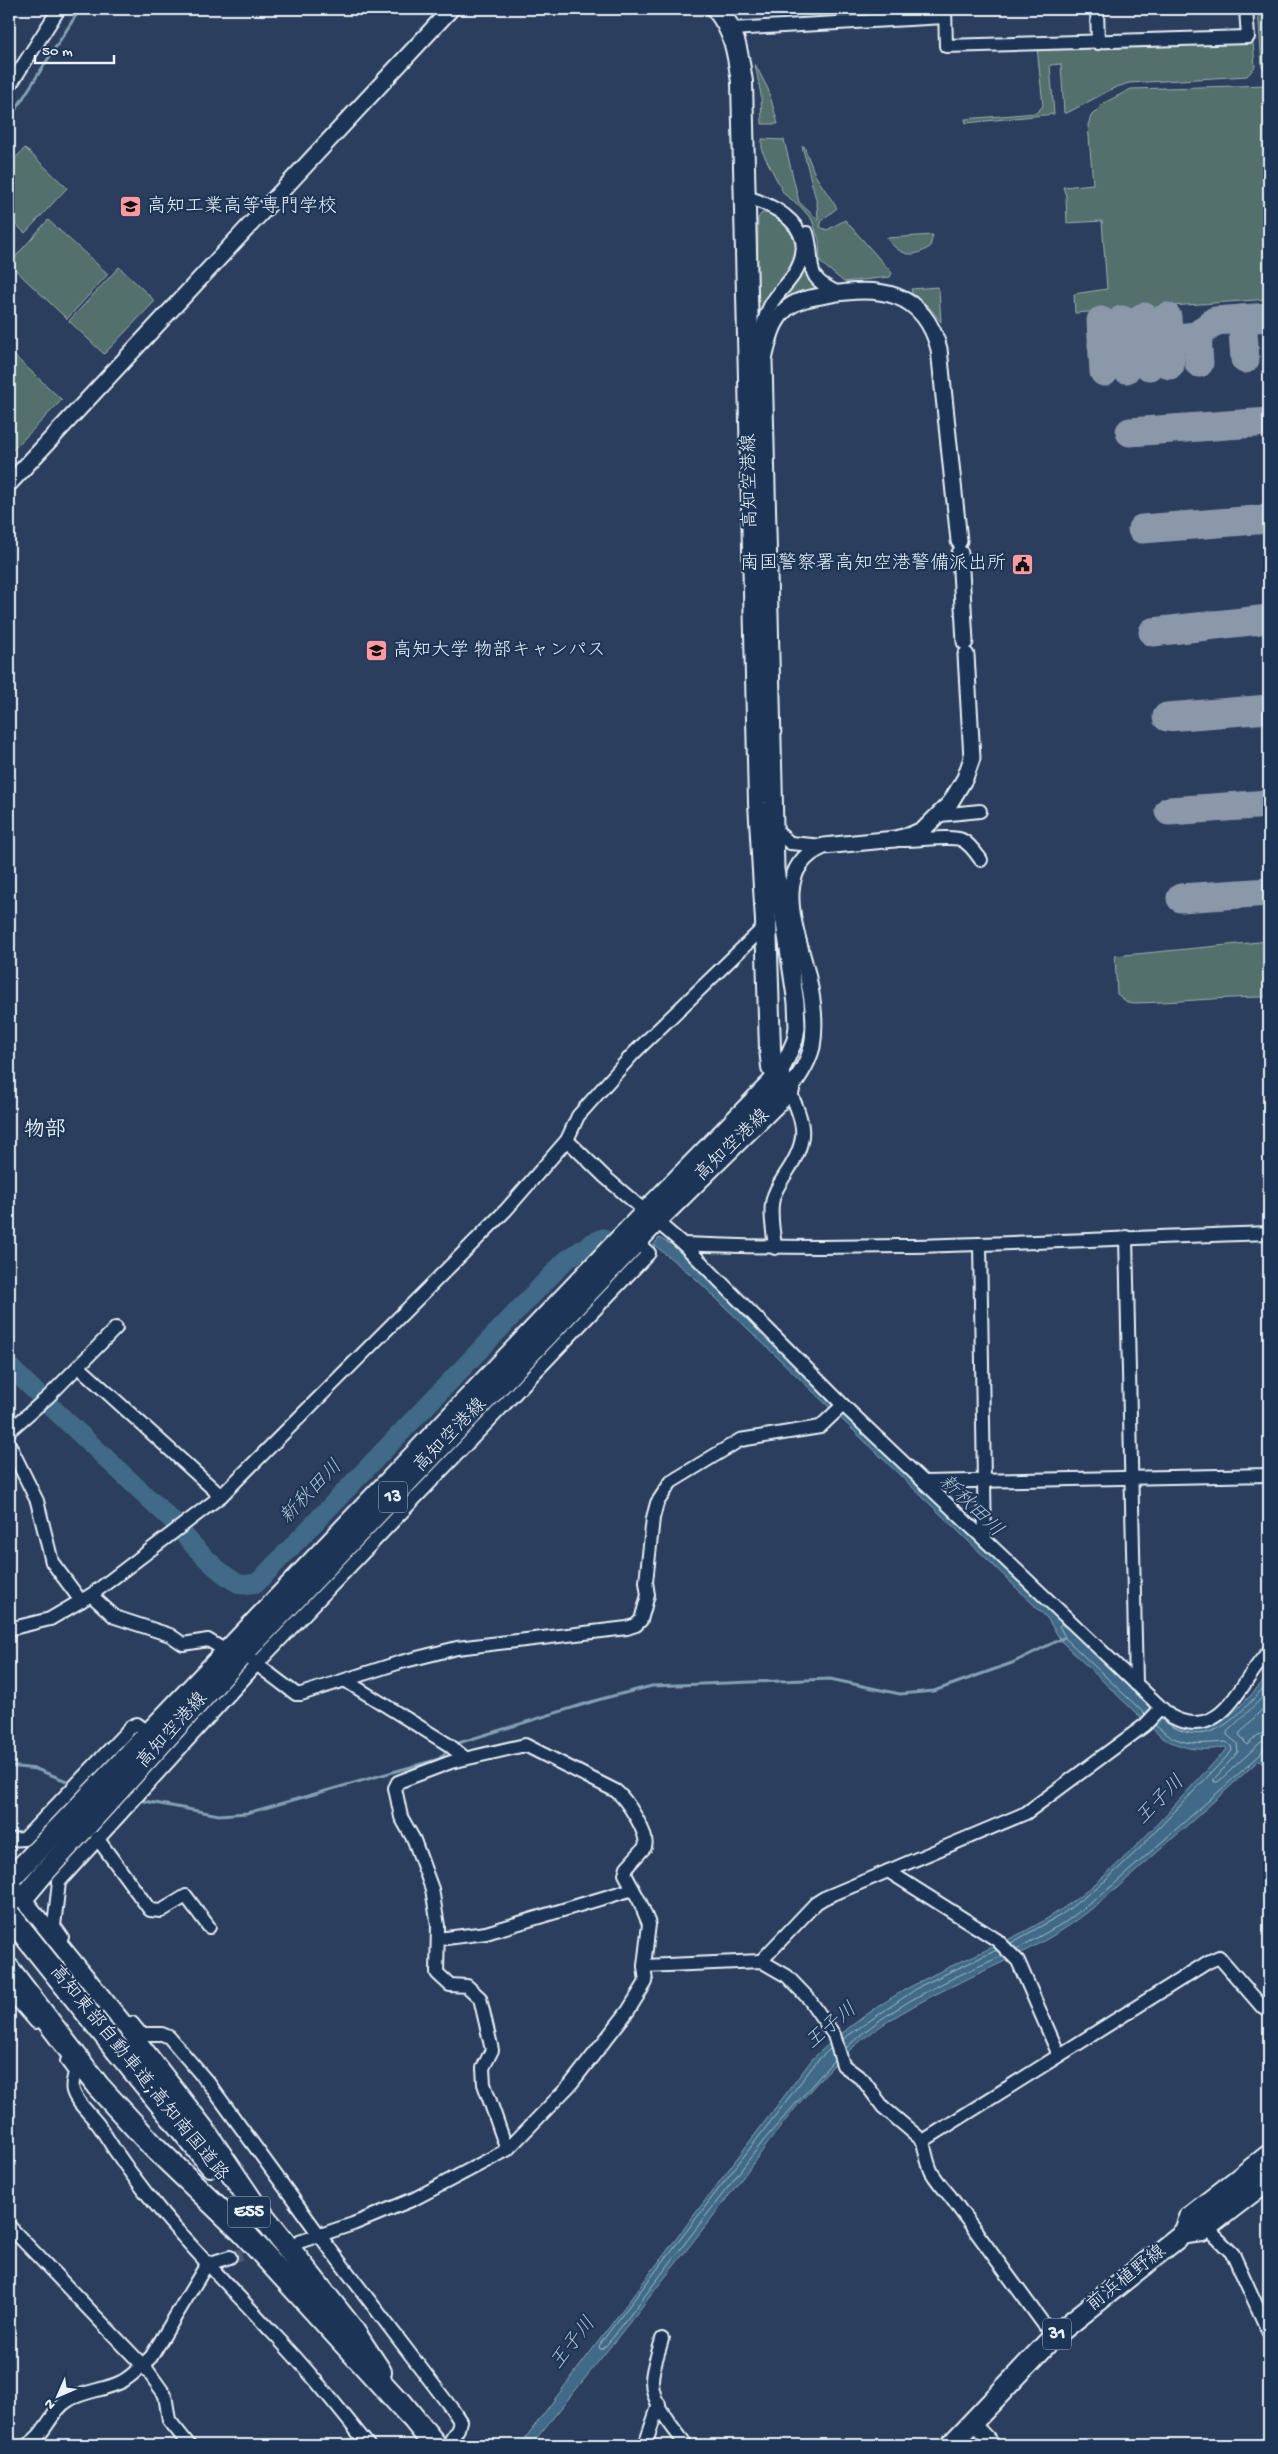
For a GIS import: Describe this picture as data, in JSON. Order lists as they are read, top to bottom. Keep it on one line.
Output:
{"streets":{"highway":["高知東部自動車道;高知南国道路","E55"],"main road":["高知空港線","13","前浜植野線","31"]},"crossings":[["高知空港線","高知東部自動車道;高知南国道路"]],"districts":["物部"],"water":["新秋田川","王子川"],"places":{"school or university":["高知工業高等専門学校","高知大学 物部キャンパス"],"public building":["南国警察署高知空港警備派出所"]},"scale_bar":"50 m","north":"bottom left"}
